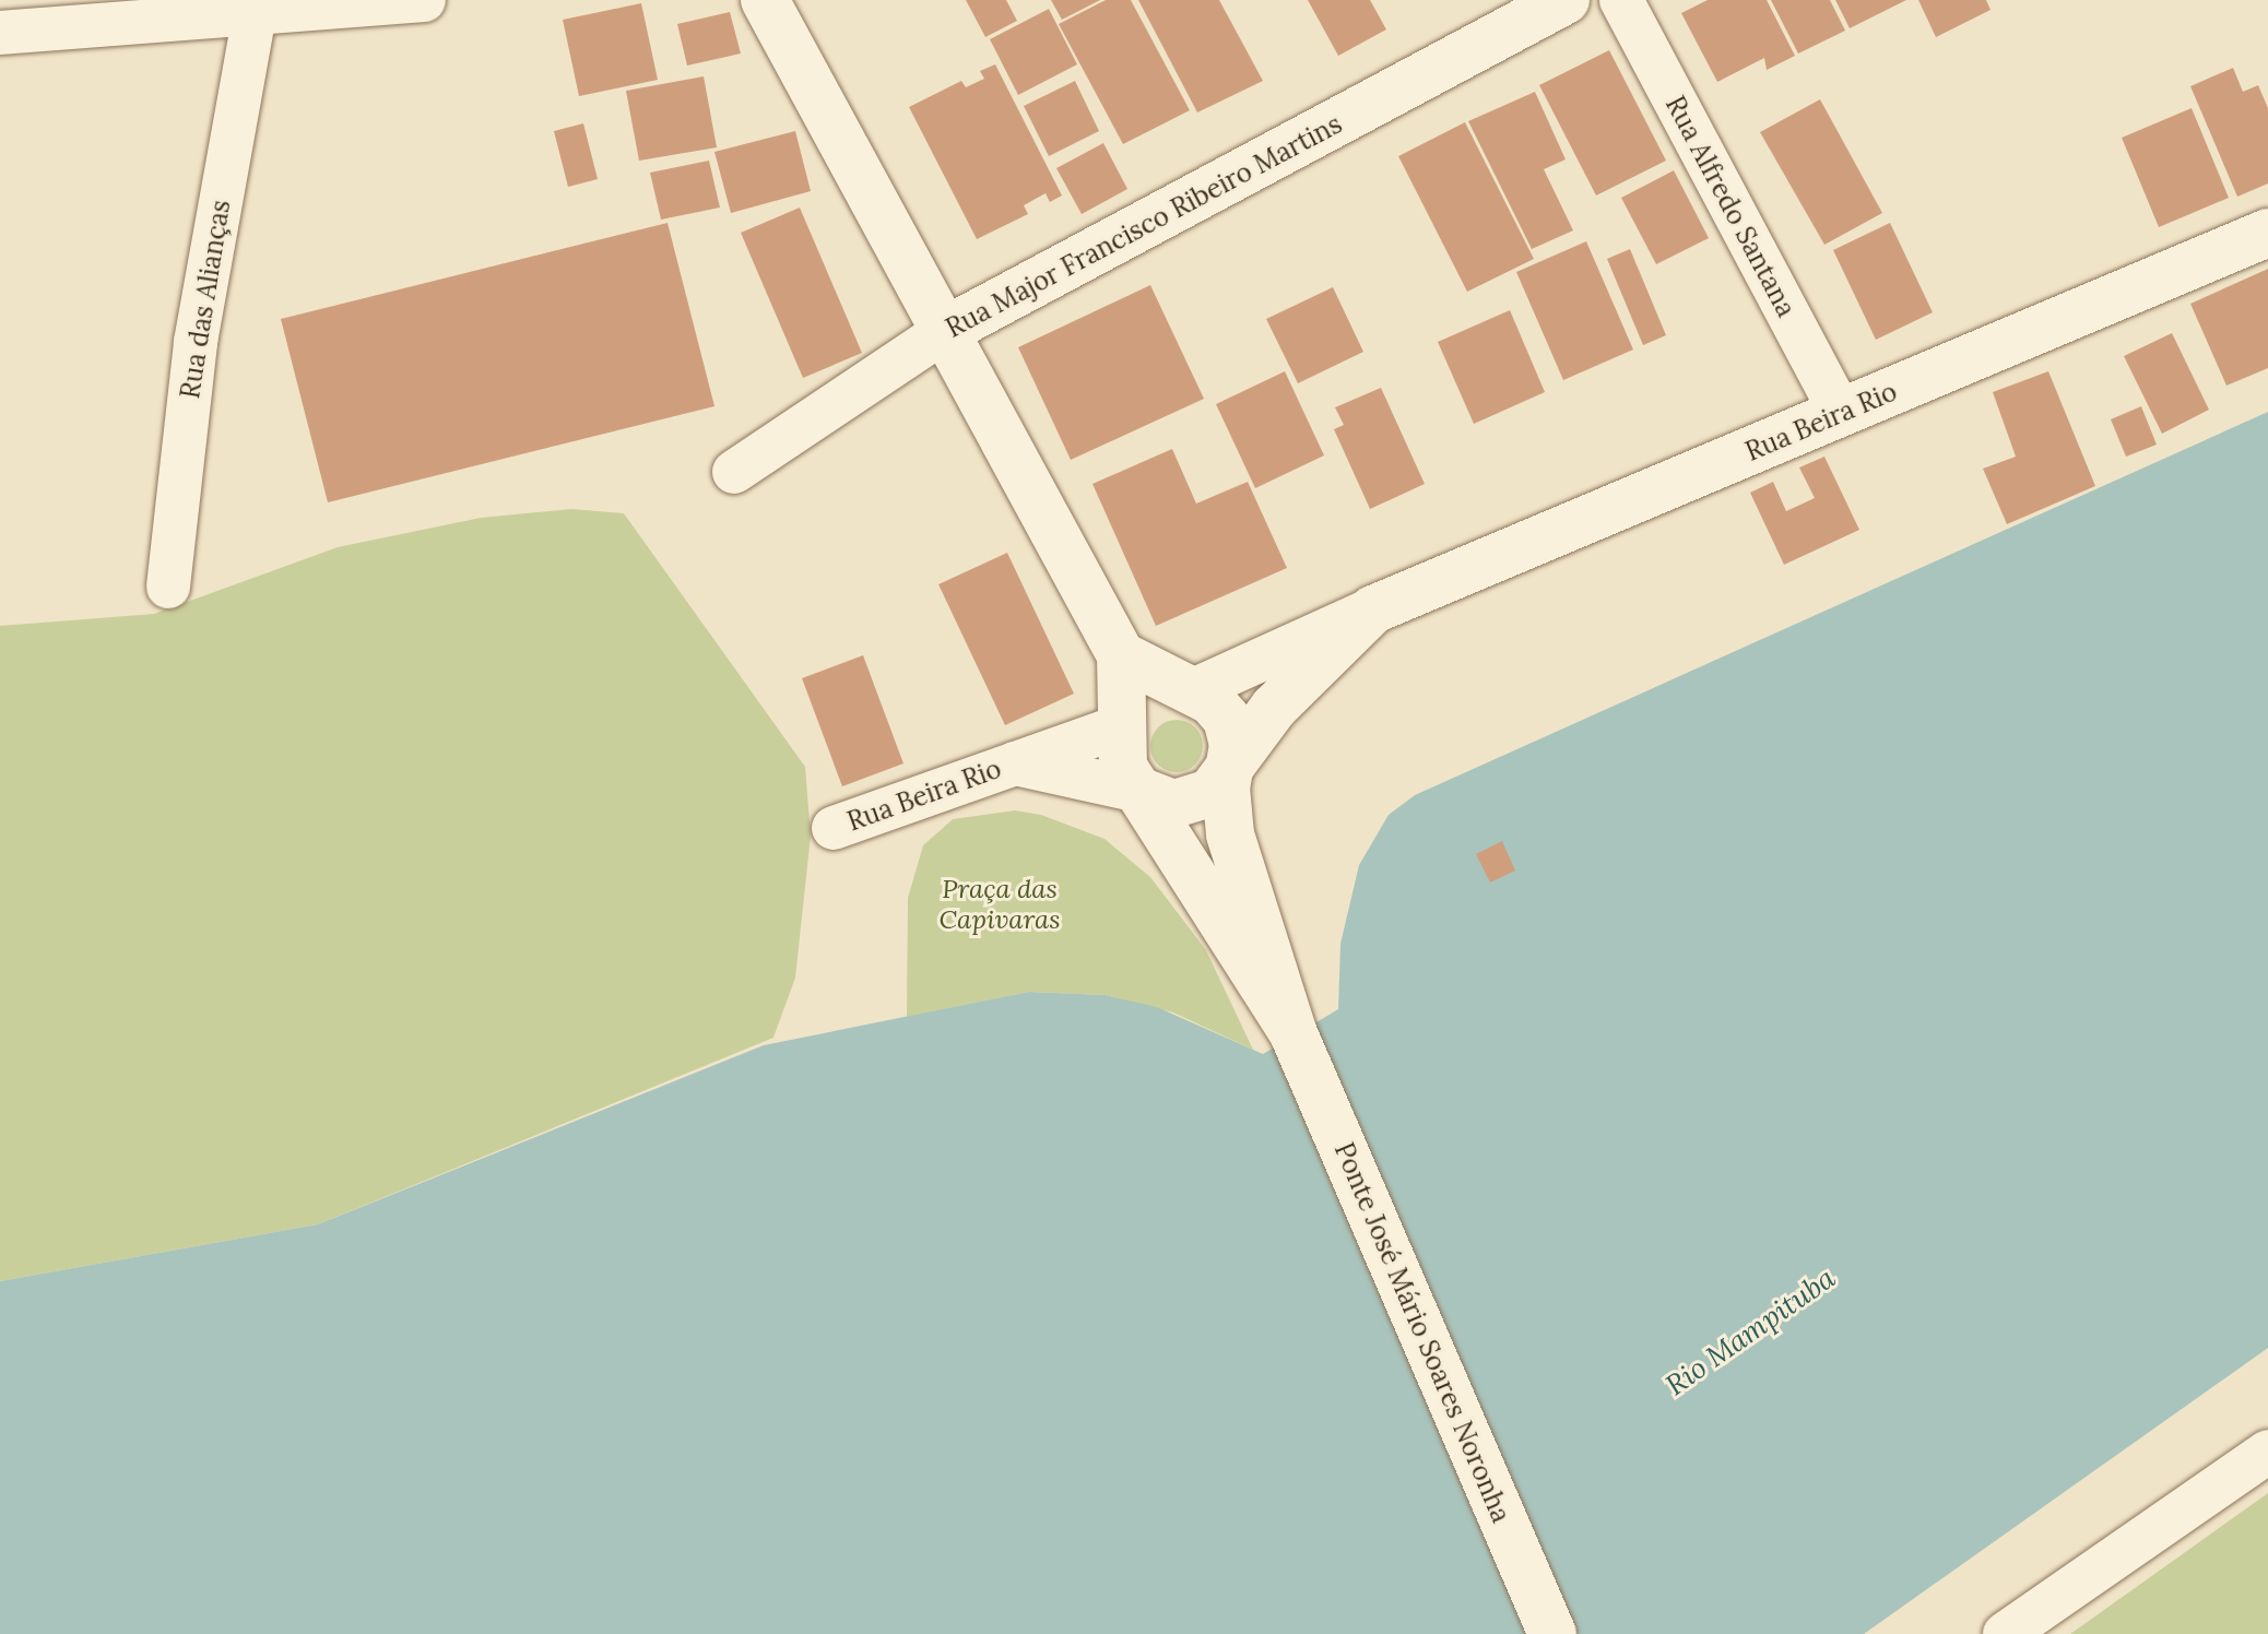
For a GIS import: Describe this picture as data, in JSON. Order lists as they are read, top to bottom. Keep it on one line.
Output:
{"streets":{"main road":["Rua Major Francisco Ribeiro Martins","Rua Beira Rio","Ponte José Mário Soares Noronha"],"street":["Rua Alfredo Santana","Rua das Alianças"]},"crossings":[["Rua Alfredo Santana","Rua Beira Rio"]],"water":["Rio Mampituba"],"parks":["Praça das Capivaras"]}
